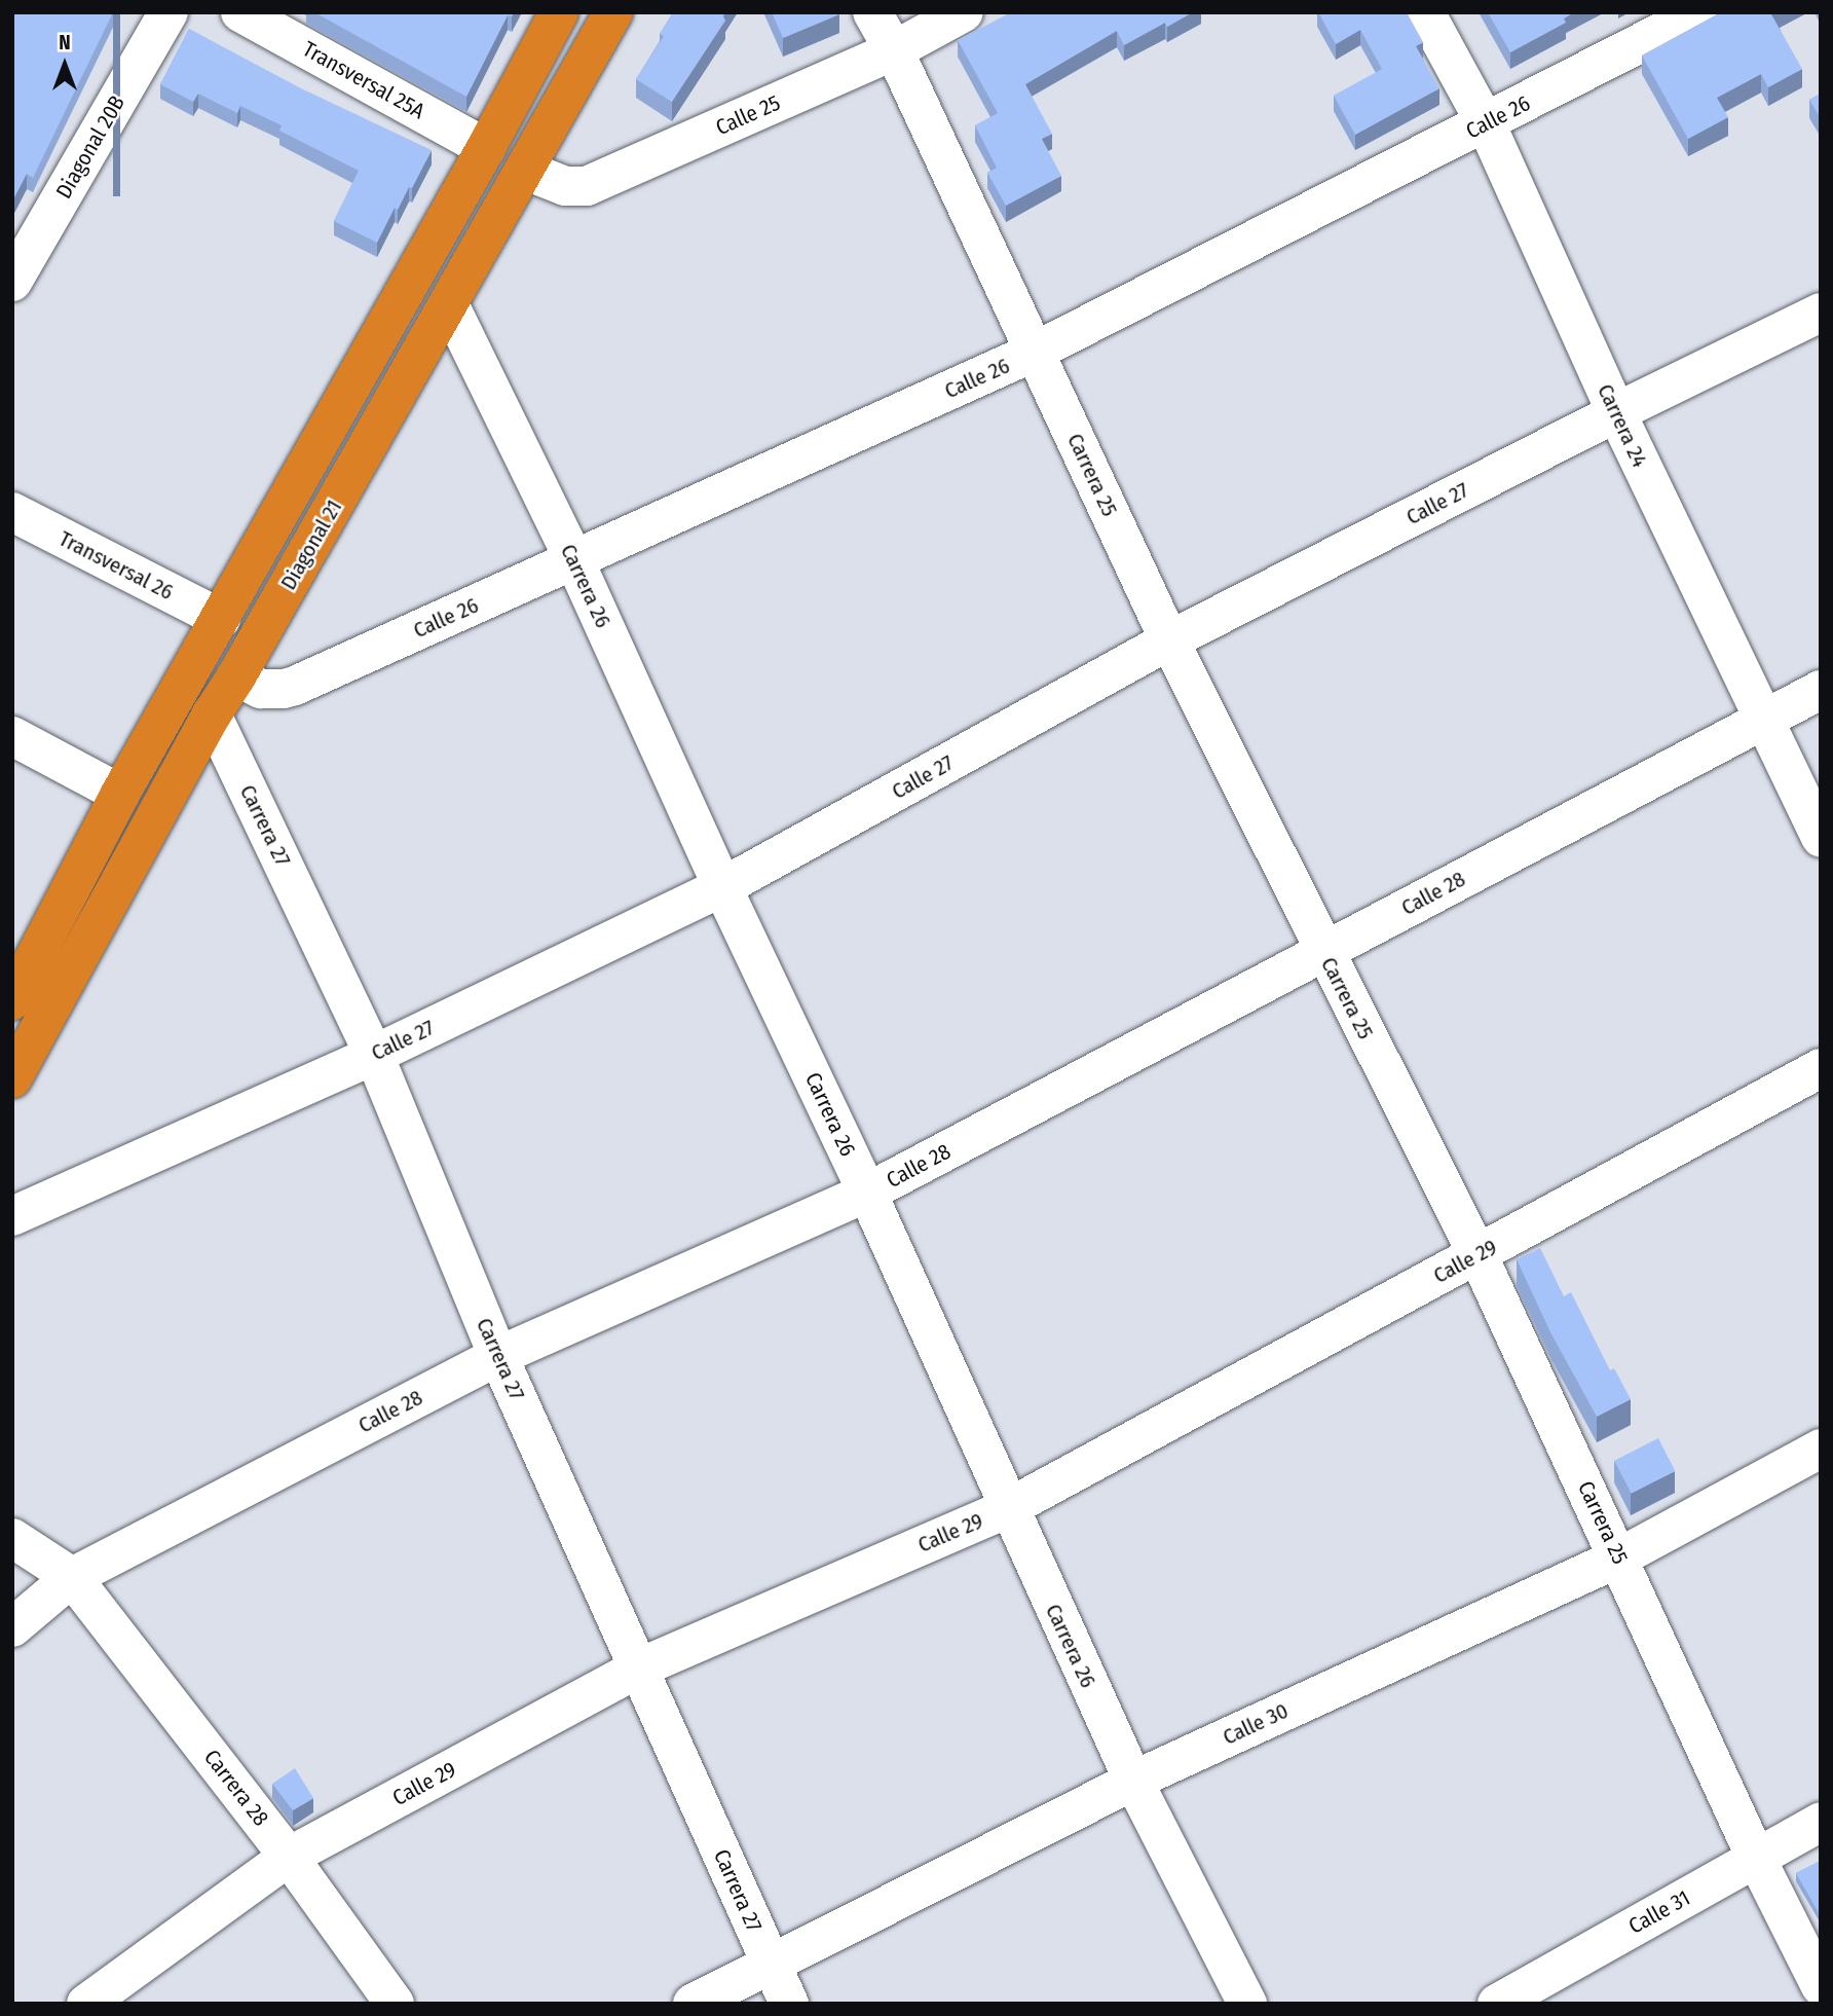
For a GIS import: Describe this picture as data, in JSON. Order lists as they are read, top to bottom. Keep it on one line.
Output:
{"streets":{"highway":["Diagonal 21"],"street":["Transversal 25A","Calle 25","Calle 26","Diagonal 20B","Carrera 24","Carrera 25","Calle 27","Transversal 26","Carrera 26","Carrera 27","Calle 28","Calle 29","Calle 30","Carrera 28","Calle 31"]},"crossings":[["Transversal 25A","Diagonal 21"],["Calle 25","Carrera 25"],["Calle 25","Diagonal 21"],["Calle 26","Carrera 24"],["Calle 26","Carrera 25"],["Calle 26","Diagonal 21"],["Calle 26","Carrera 26"],["Carrera 24","Calle 27"],["Carrera 24","Calle 28"],["Carrera 25","Calle 27"],["Carrera 25","Calle 28"],["Carrera 25","Calle 29"],["Carrera 25","Calle 30"],["Carrera 25","Calle 31"],["Calle 27","Carrera 26"],["Calle 27","Carrera 27"],["Diagonal 21","Transversal 26"],["Diagonal 21","Carrera 26"],["Diagonal 21","Carrera 27"],["Carrera 26","Calle 28"],["Carrera 26","Calle 29"],["Carrera 26","Calle 30"],["Carrera 27","Calle 28"],["Carrera 27","Calle 29"],["Carrera 27","Calle 30"],["Calle 28","Carrera 28"],["Calle 29","Carrera 28"]],"north":"top"}
